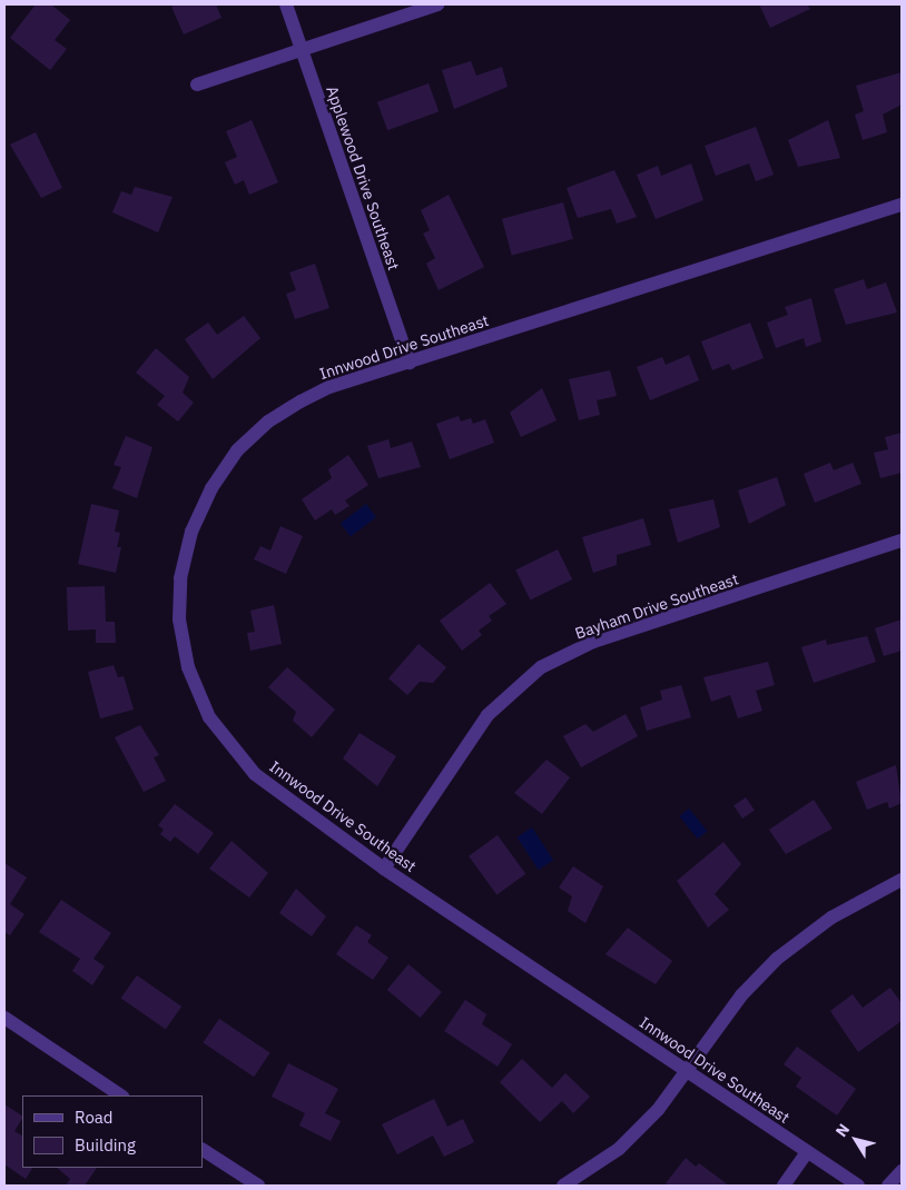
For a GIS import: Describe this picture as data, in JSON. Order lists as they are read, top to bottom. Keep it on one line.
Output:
{"streets":{"street":["Applewood Drive Southeast","Innwood Drive Southeast","Bayham Drive Southeast"]},"crossings":[["Applewood Drive Southeast","Innwood Drive Southeast"],["Innwood Drive Southeast","Bayham Drive Southeast"]],"legend":["Road","Building"],"north":"top left"}
